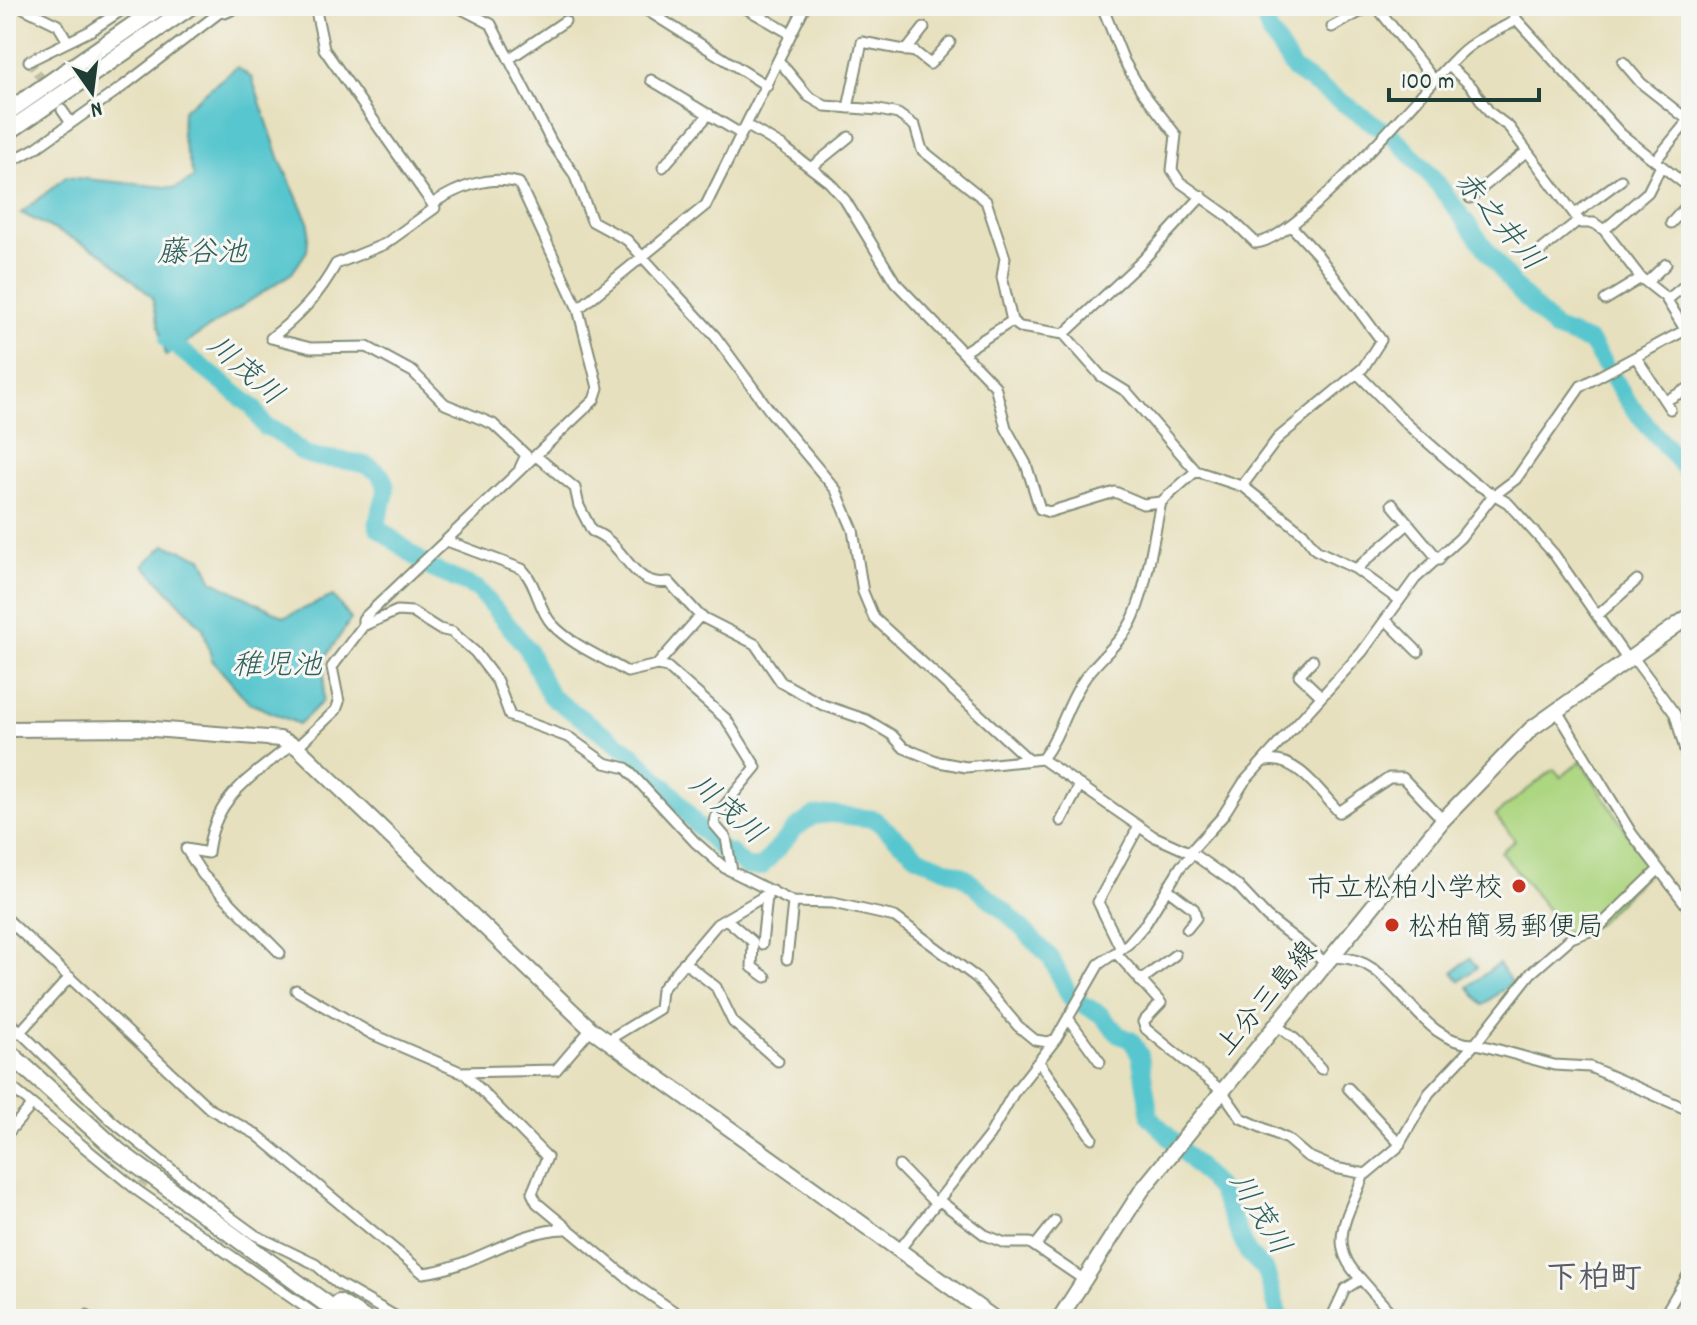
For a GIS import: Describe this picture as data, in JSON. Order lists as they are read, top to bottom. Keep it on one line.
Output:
{"streets":{"street":["上分三島線"]},"districts":["下柏町"],"water":["赤之井川","藤谷池","川茂川","稚児池"],"places":["市立松柏小学校","松柏簡易郵便局"],"scale_bar":"100 m","north":"bottom"}
